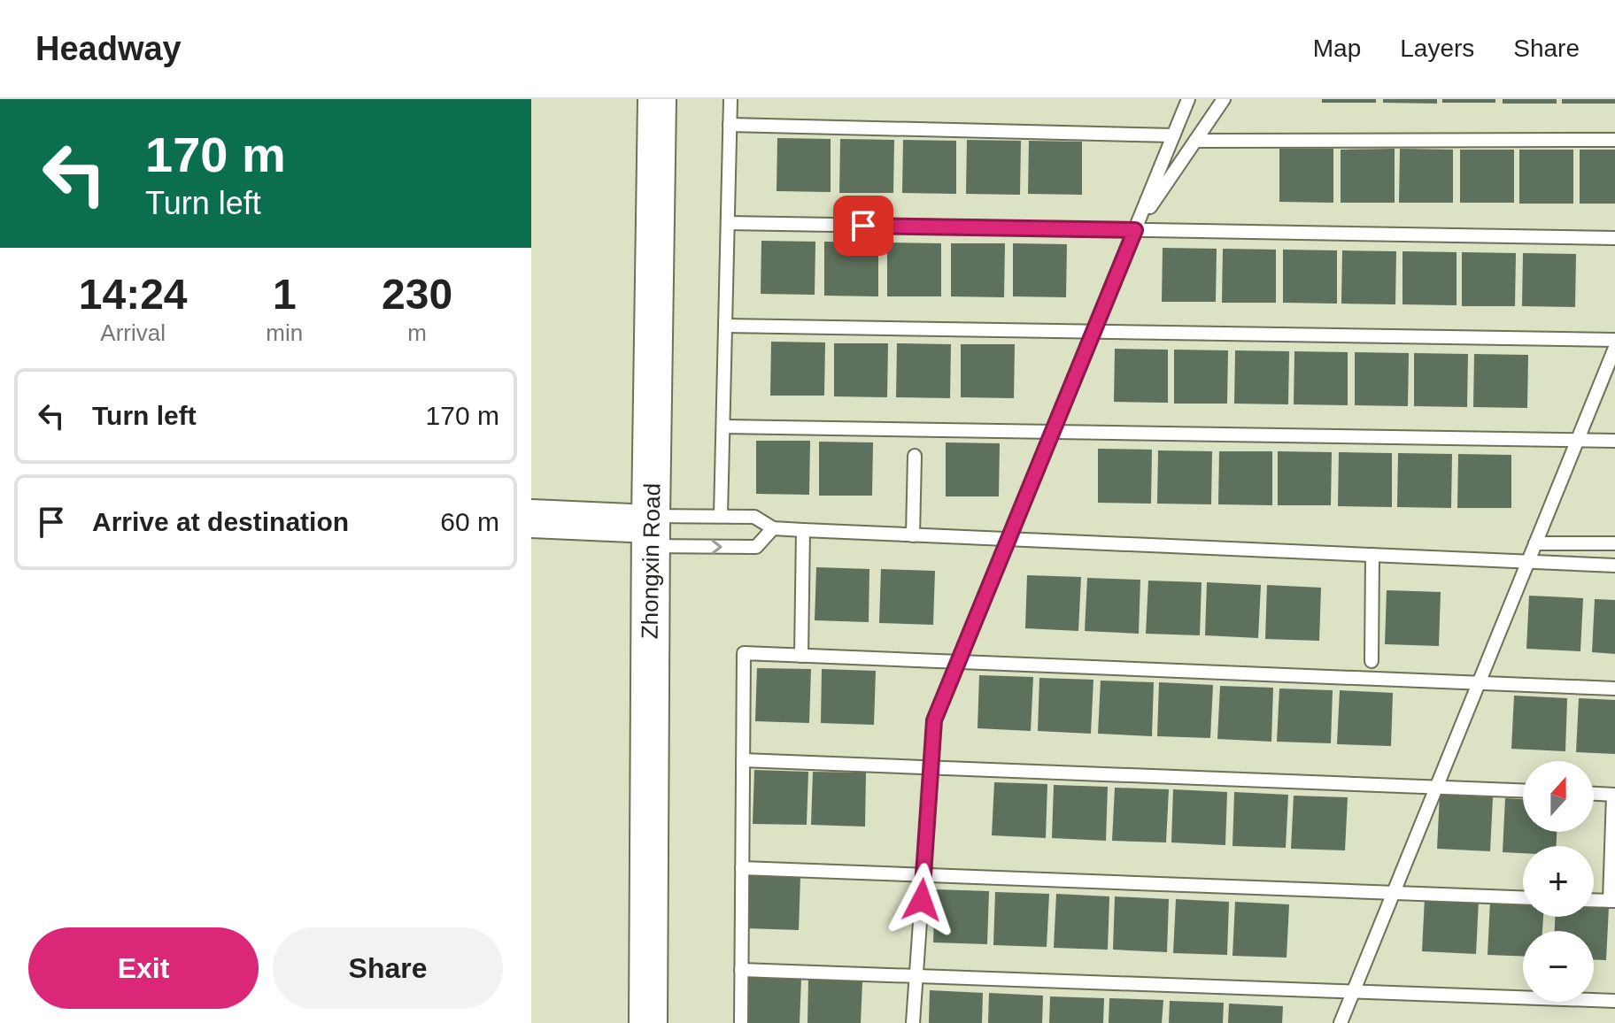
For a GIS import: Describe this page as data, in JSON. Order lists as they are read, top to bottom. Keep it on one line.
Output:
{"streets":{"street":["Zhongxin Road"]},"north":"top","page":{"header":"Headway","nav":["Map","Layers","Share"],"turn":["170 m","Turn left"],"eta":["14:24","Arrival","1","min","230","m"],"list":[{"name":"Turn left","value":"170 m"},{"name":"Arrive at destination","value":"60 m"}],"map_buttons":["+","−"],"buttons":["Exit","Share"]}}
